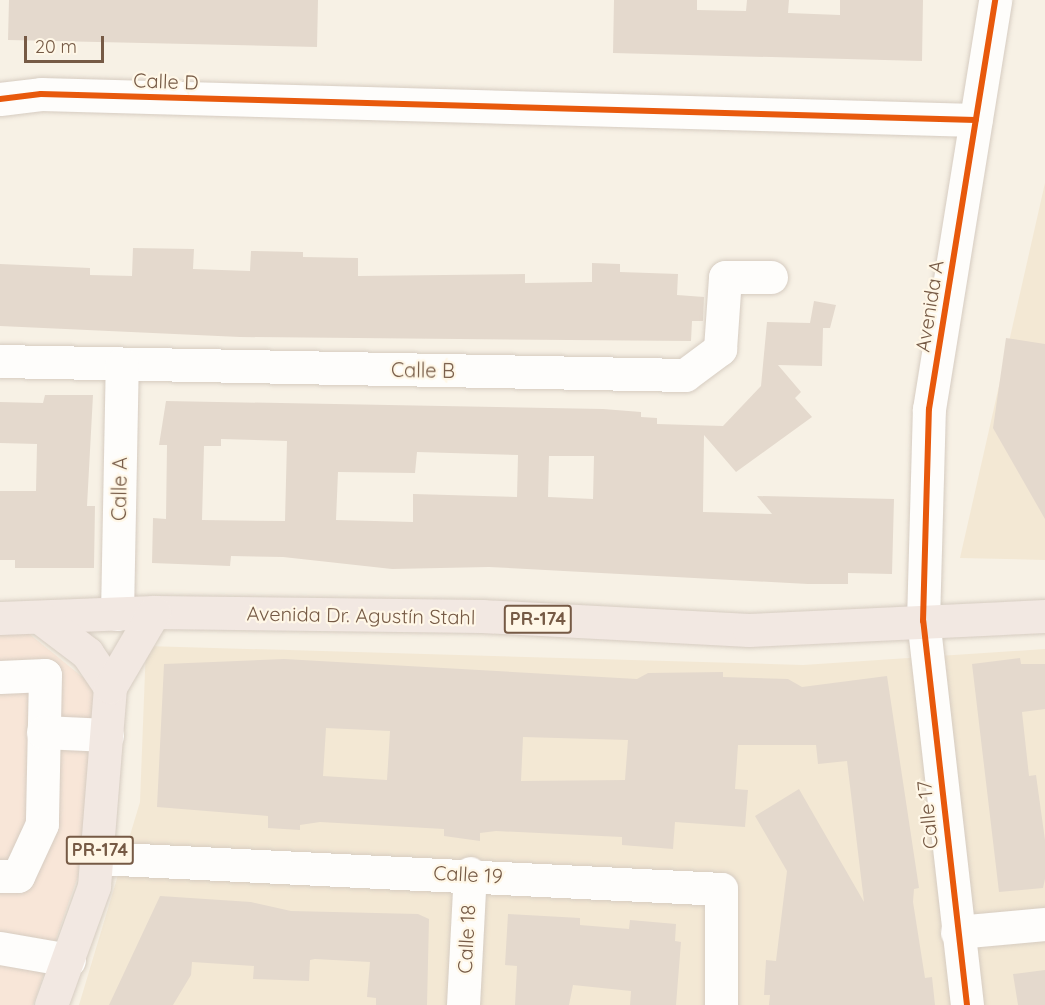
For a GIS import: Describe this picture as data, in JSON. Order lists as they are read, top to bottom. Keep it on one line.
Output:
{"streets":{"highway":["Avenida Dr. Agustín Stahl","PR-174"],"street":["Calle D","Avenida A","Calle B","Calle A","Calle 17","Calle 19","Calle 18"]},"crossings":[["Calle D","Avenida A"],["Avenida A","Avenida Dr. Agustín Stahl"],["Avenida A","Calle 17"],["Calle B","Calle A"],["Calle A","Avenida Dr. Agustín Stahl"],["Avenida Dr. Agustín Stahl","PR-174"],["Avenida Dr. Agustín Stahl","Calle 17"],["PR-174","Calle 19"],["Calle 19","Calle 18"]],"scale_bar":"20 m"}
